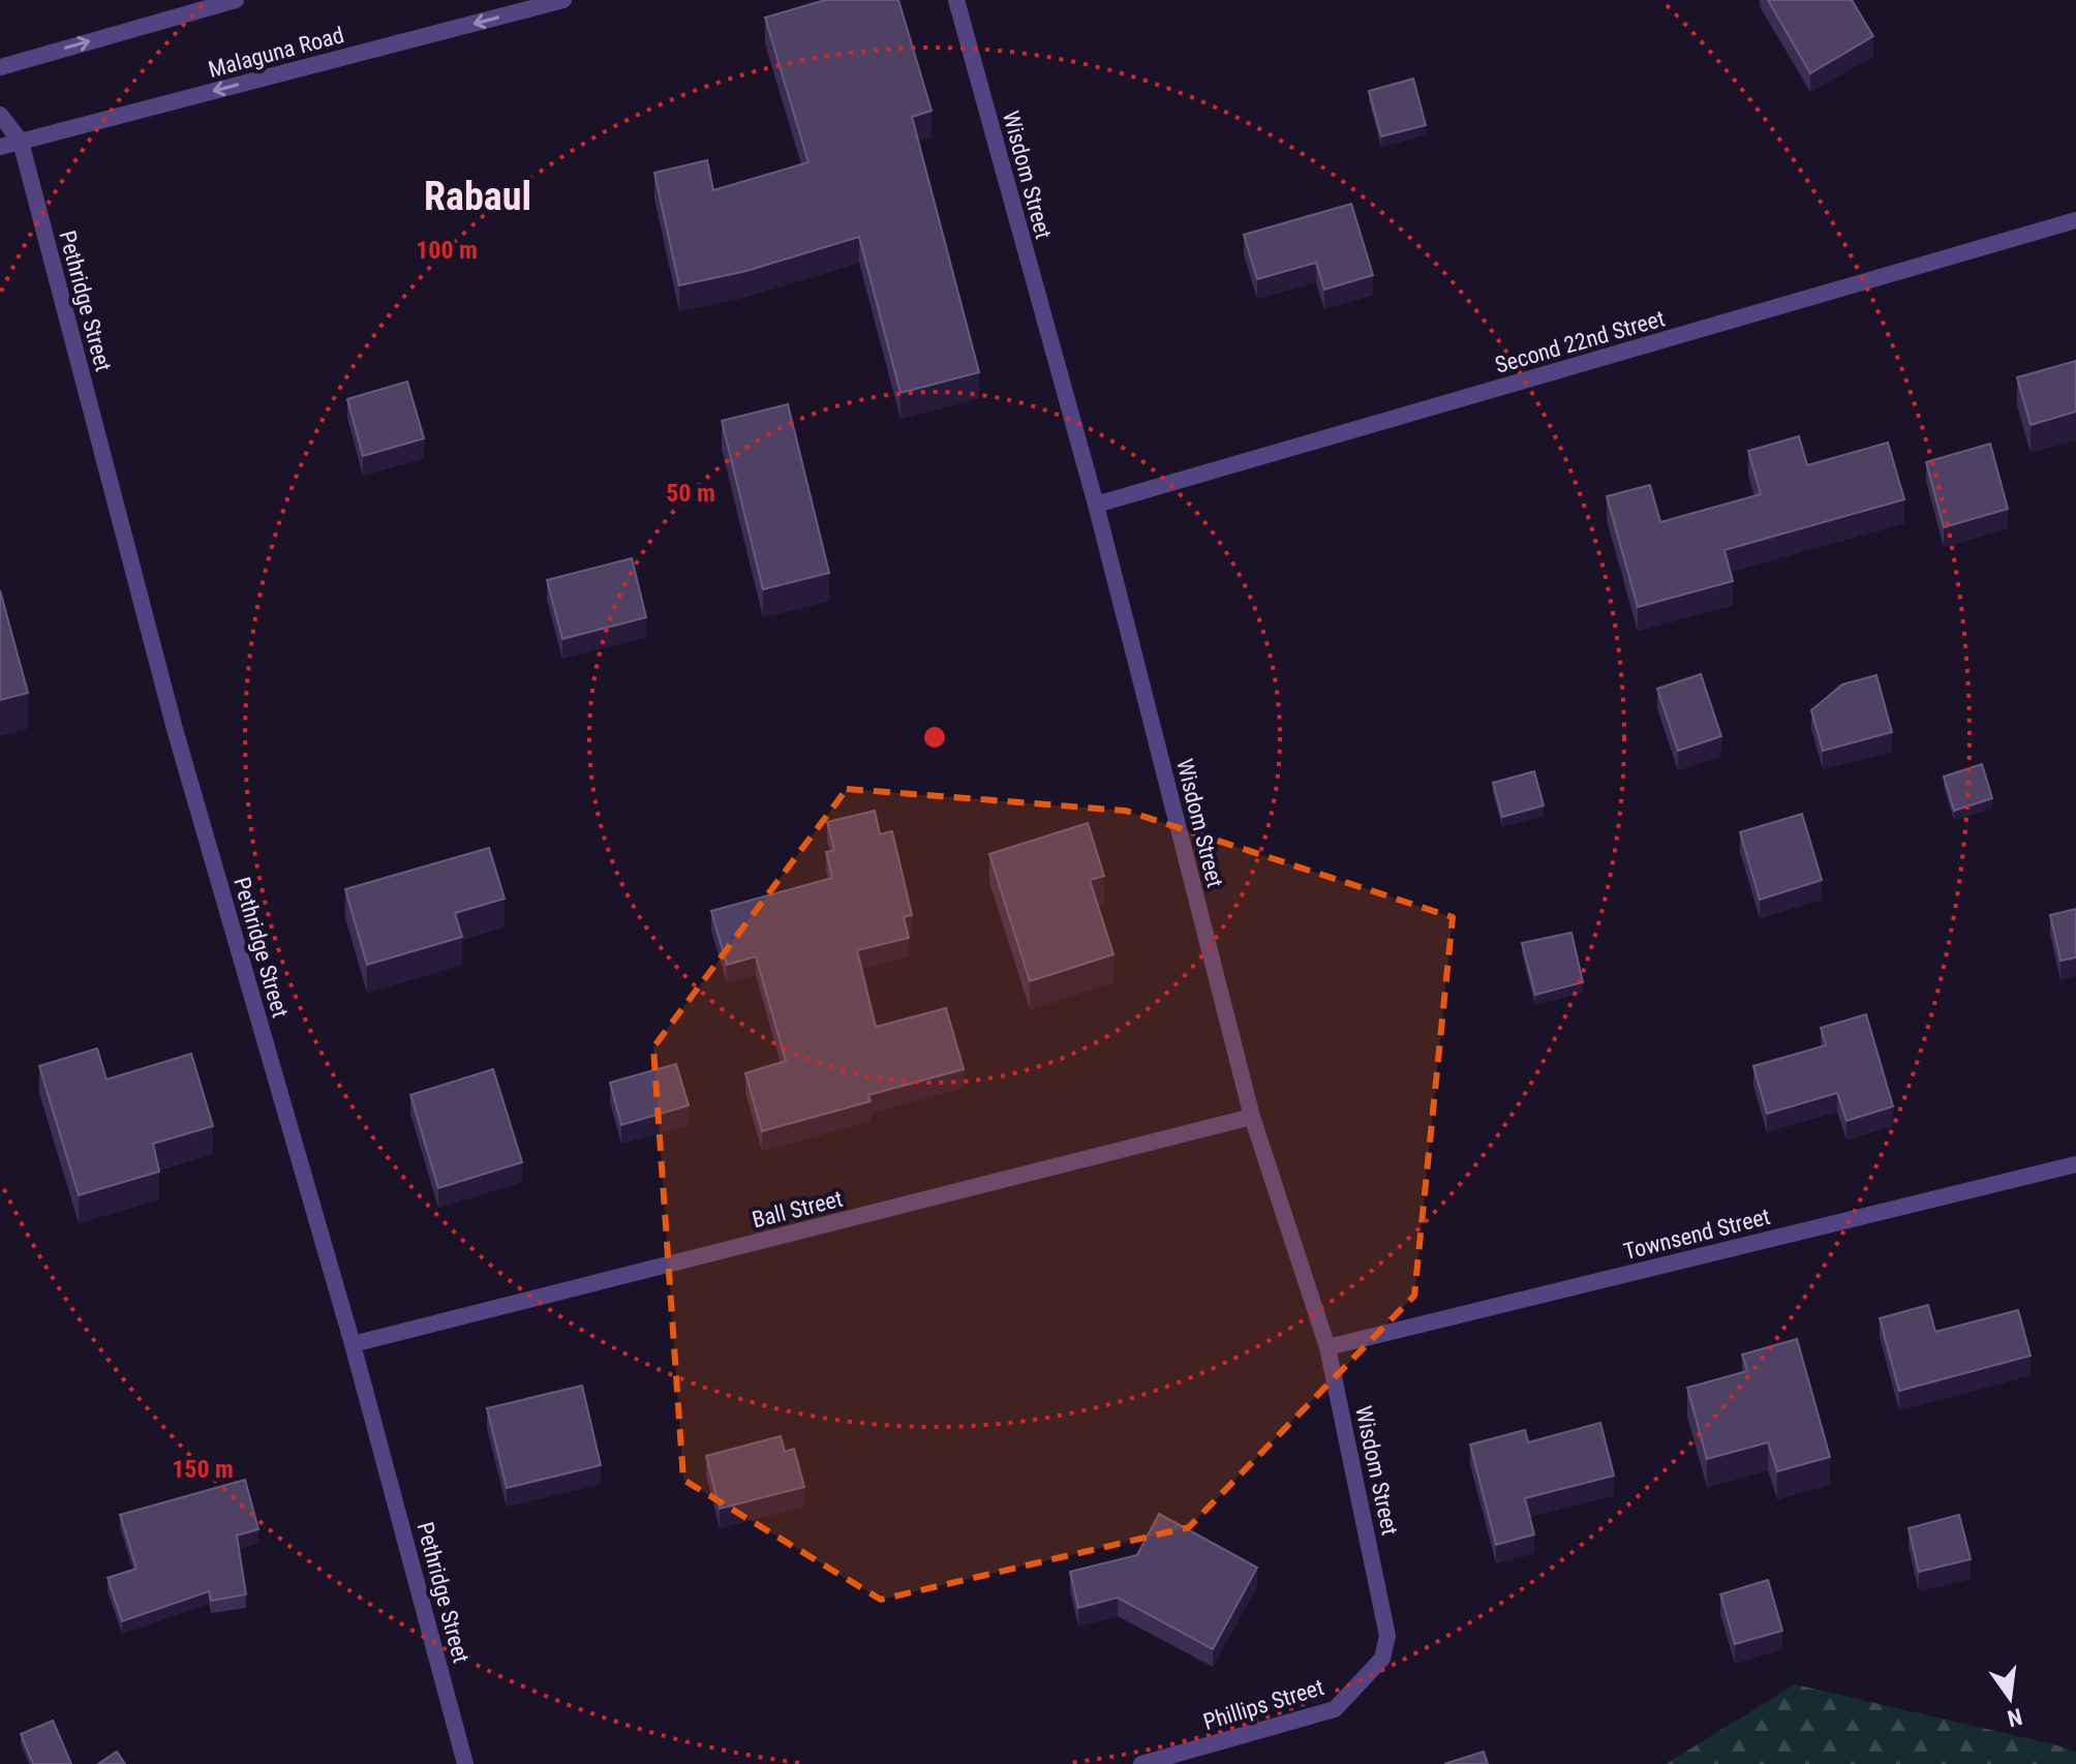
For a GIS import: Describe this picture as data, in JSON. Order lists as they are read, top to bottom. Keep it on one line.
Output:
{"streets":{"street":["Malaguna Road","Wisdom Street","Pethridge Street","Second 22nd Street","Ball Street","Townsend Street","Phillips Street"]},"crossings":[["Malaguna Road","Pethridge Street"],["Wisdom Street","Second 22nd Street"],["Wisdom Street","Ball Street"],["Wisdom Street","Townsend Street"],["Wisdom Street","Phillips Street"],["Pethridge Street","Ball Street"]],"districts":["Rabaul"],"north":"bottom","rings":["100 m","50 m","150 m"]}
